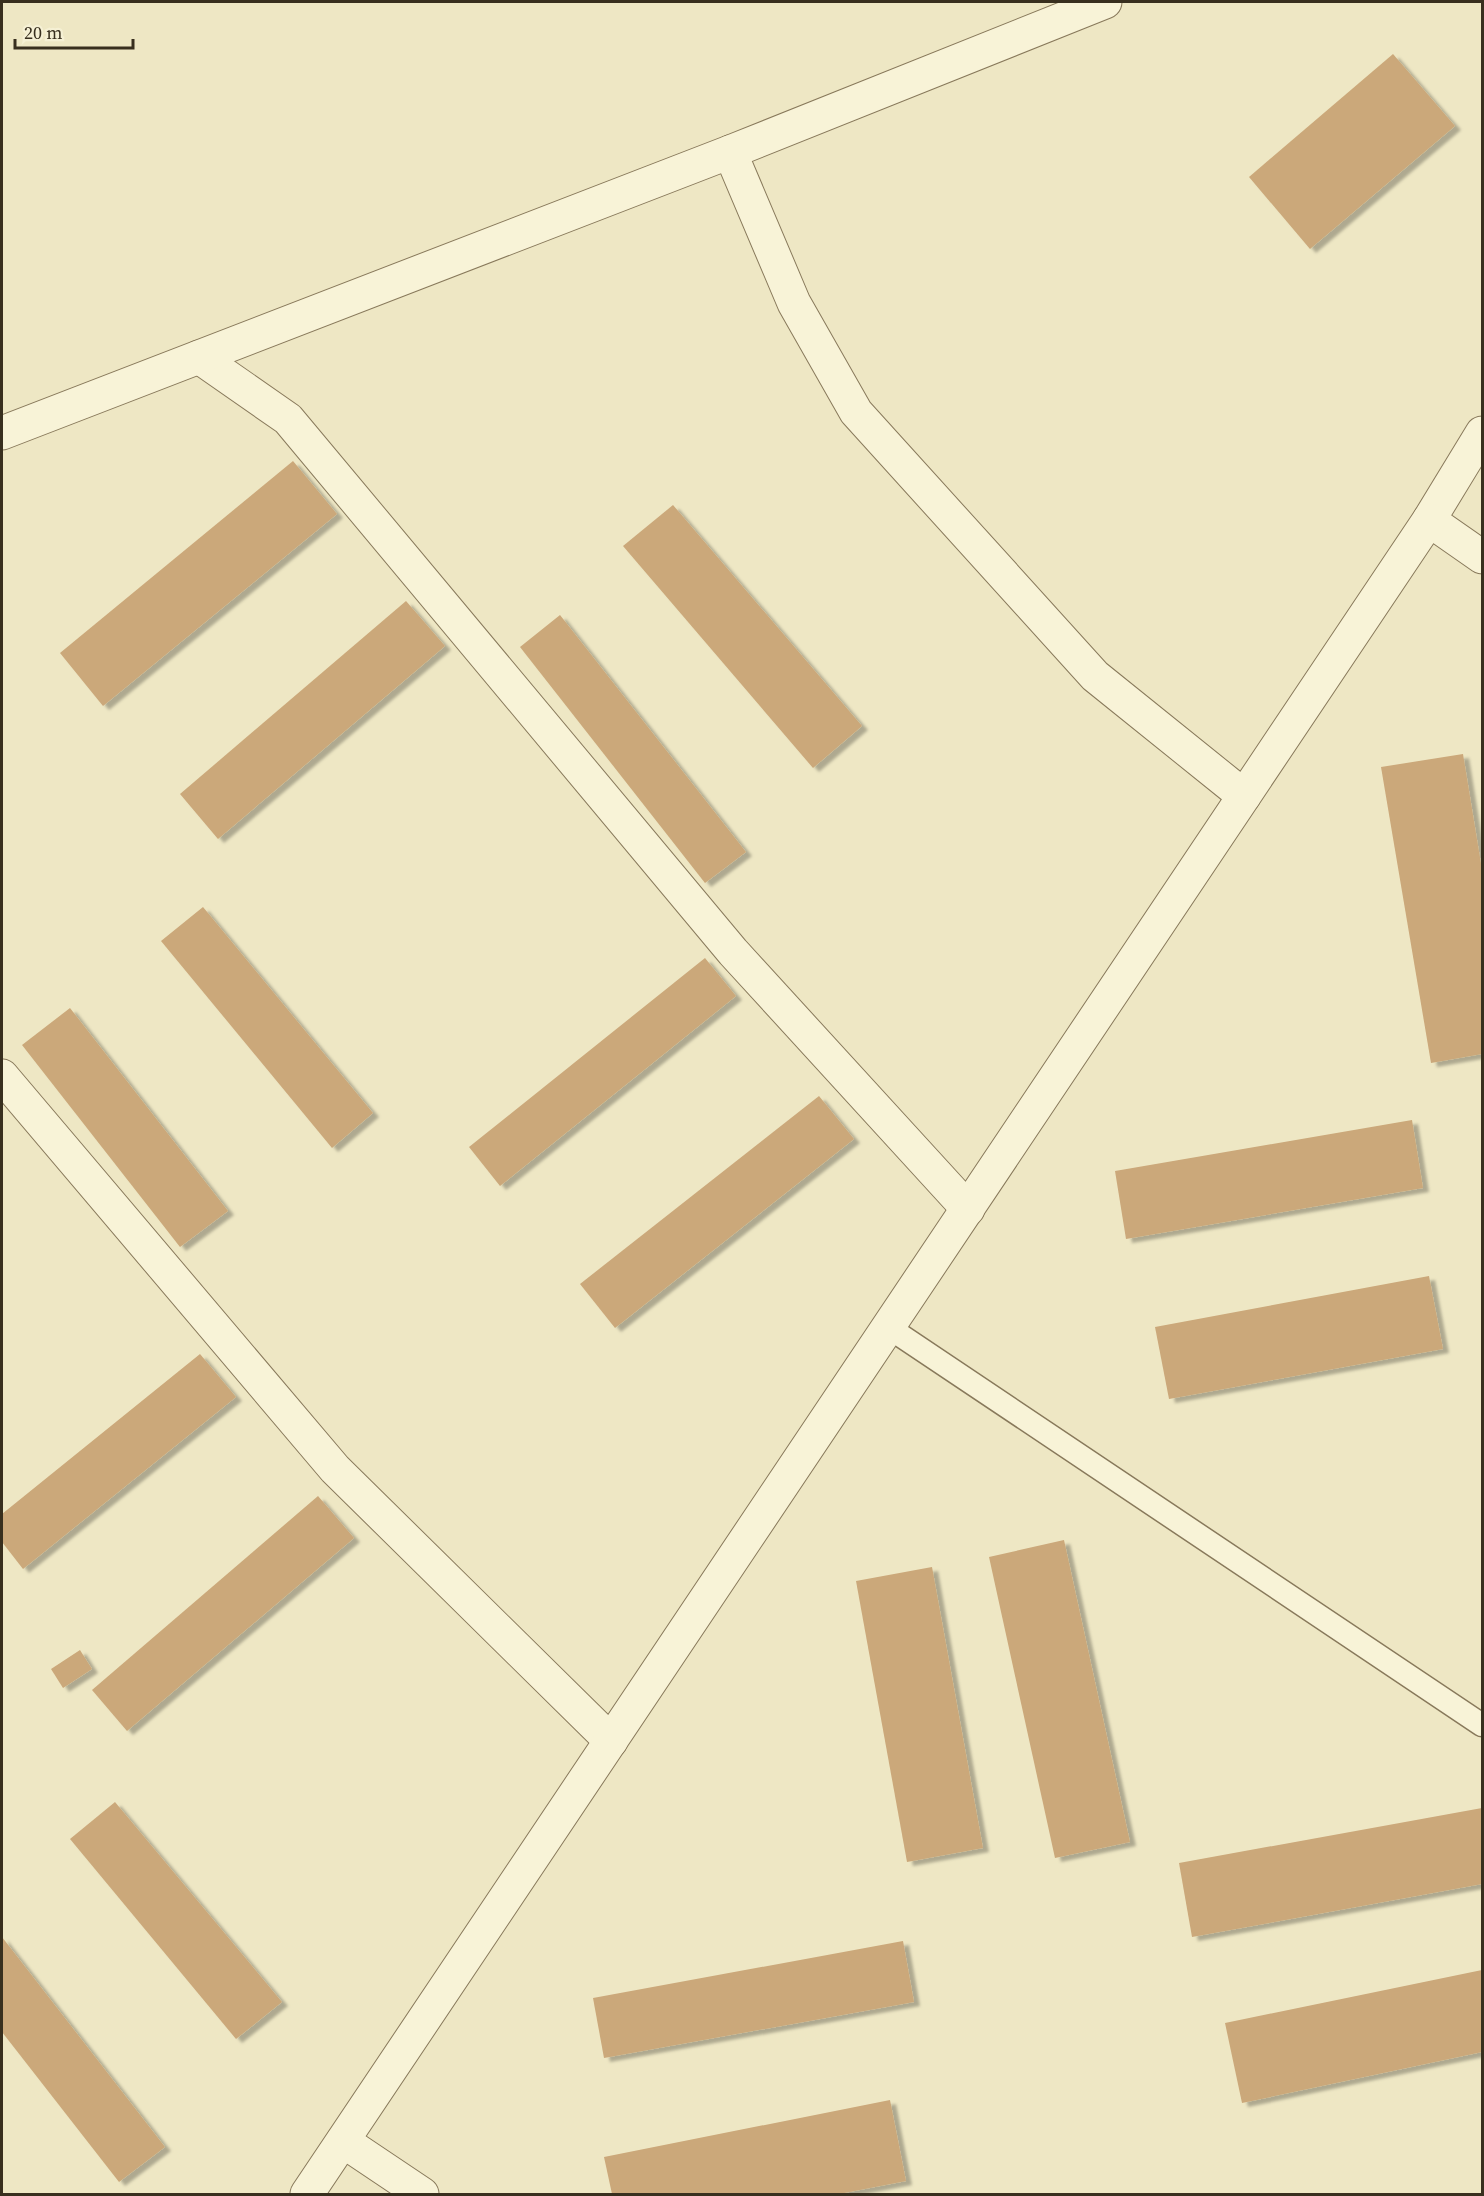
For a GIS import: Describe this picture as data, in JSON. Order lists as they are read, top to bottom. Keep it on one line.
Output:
{"scale_bar":"20 m"}
